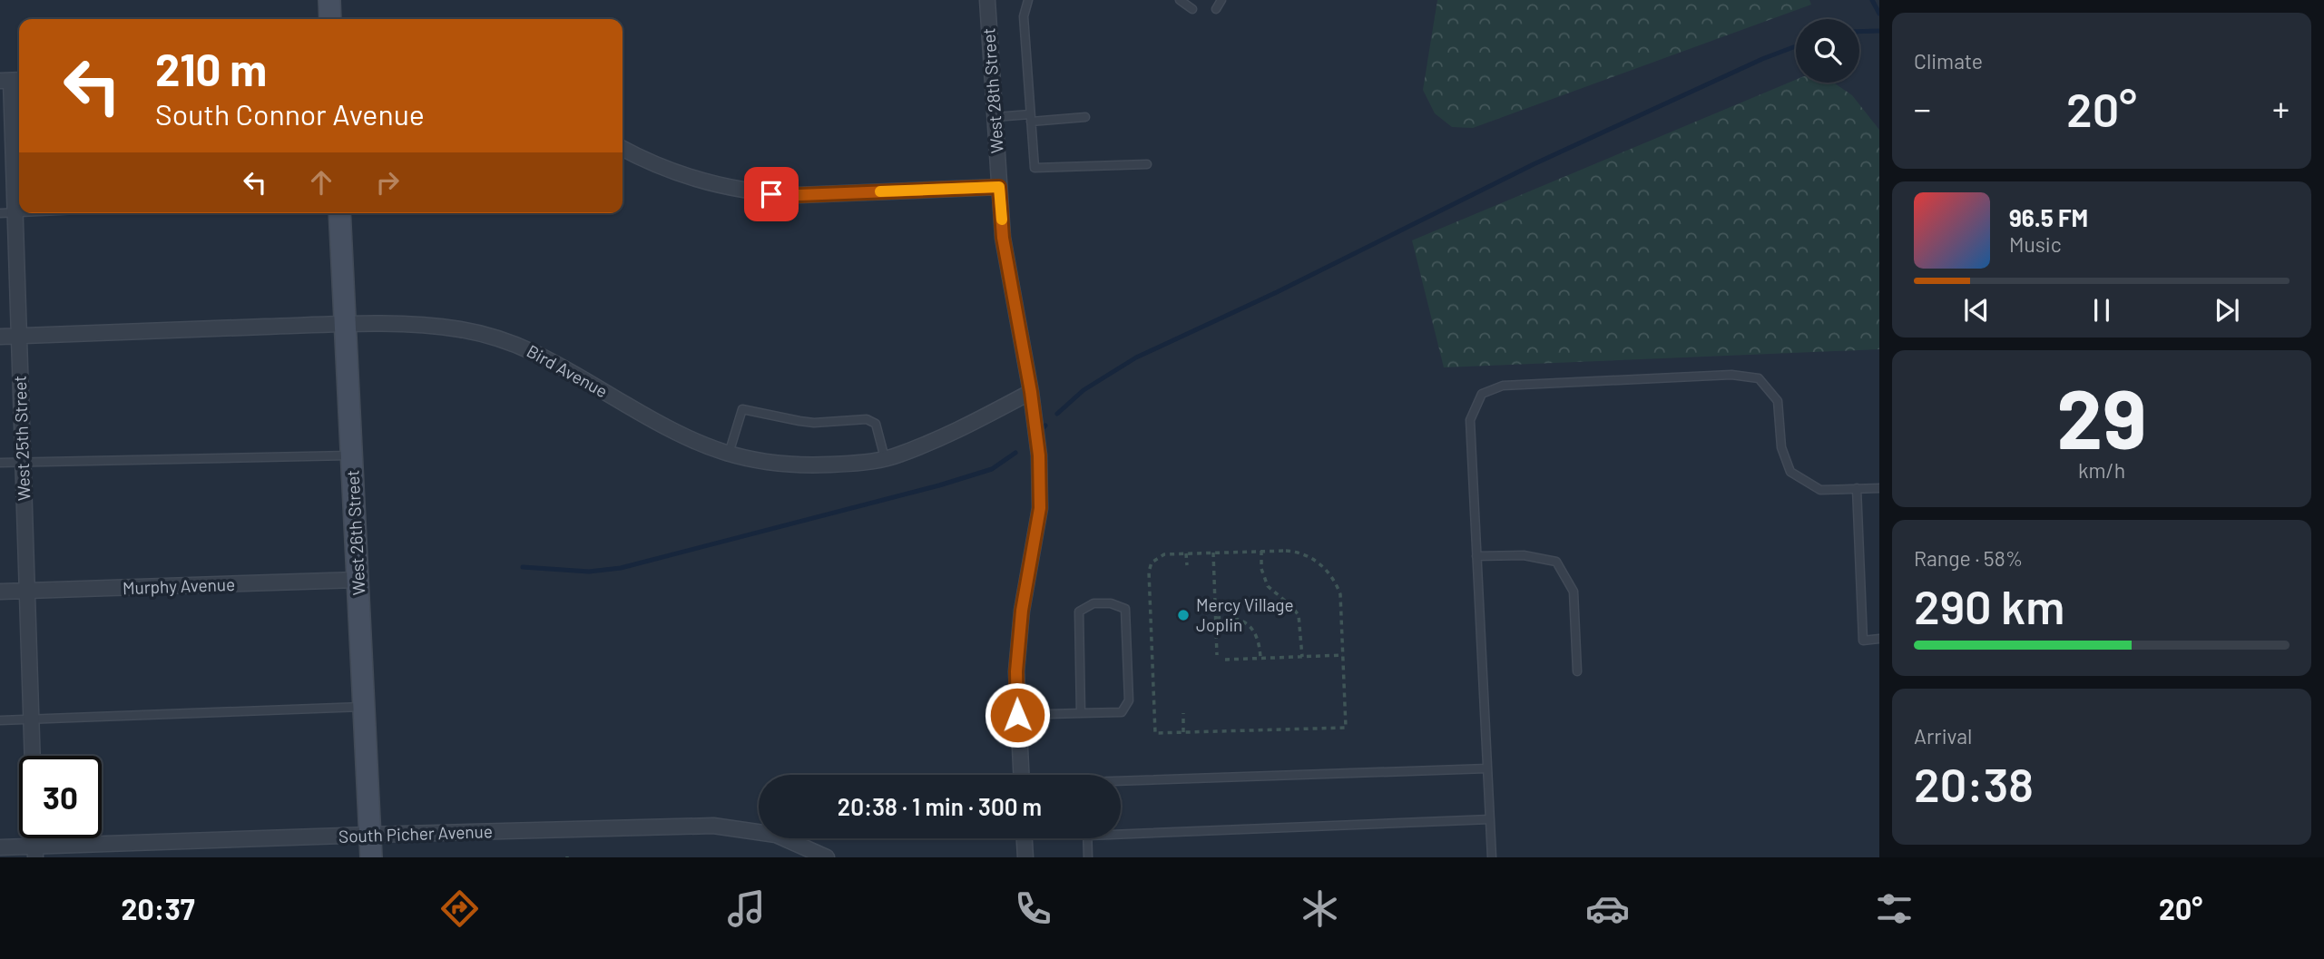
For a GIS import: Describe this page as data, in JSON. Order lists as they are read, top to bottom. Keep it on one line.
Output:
{"streets":{"main road":["West 26th Street"],"street":["West 28th Street","Bird Avenue","West 25th Street","Murphy Avenue","South Picher Avenue"]},"crossings":[["West 28th Street","Bird Avenue"],["Bird Avenue","West 25th Street"],["Bird Avenue","West 26th Street"],["West 25th Street","Murphy Avenue"],["West 26th Street","Murphy Avenue"],["West 26th Street","South Picher Avenue"]],"places":["Mercy Village Joplin"],"page":{"tile":["Climate",["29","km/h"],["Range · 58%","290 km"],["Arrival","20:38"]],"turn":["210 m","South Connor Avenue"],"heat":["−","20°","+"],"song":["96.5 FM","Music"],"limit":"30","trip":"20:38 · 1 min · 300 m","tabs":["20:37","20°"]}}
